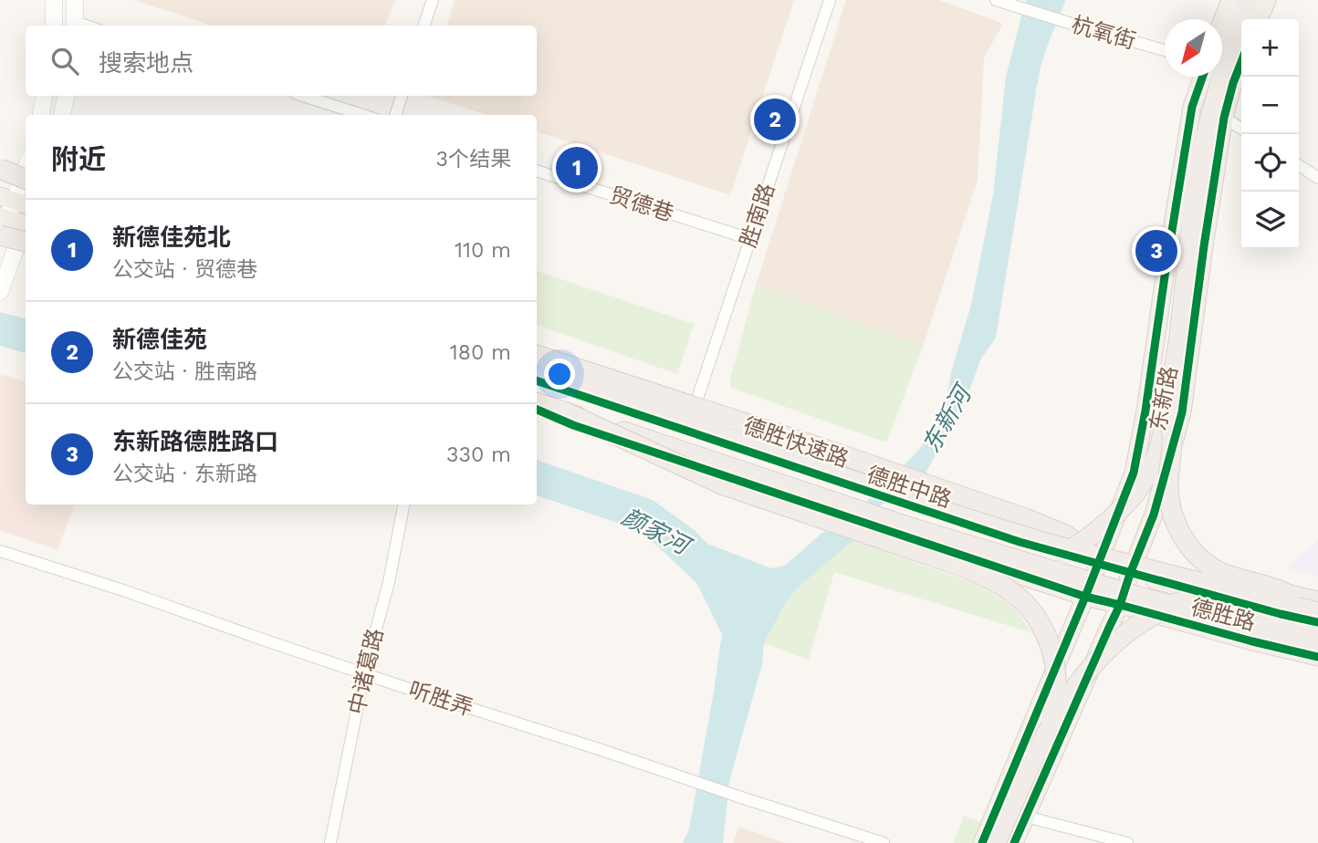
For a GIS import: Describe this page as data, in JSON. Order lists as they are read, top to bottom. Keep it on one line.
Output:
{"streets":{"highway":["德胜快速路"],"main road":["东新路","德胜中路","德胜路"],"street":["杭氧街","贸德巷","胜南路","中诸葛路","听胜弄"]},"crossings":[["贸德巷","胜南路"],["胜南路","德胜中路"],["东新路","德胜中路"],["东新路","德胜路"],["德胜中路","德胜路"],["中诸葛路","听胜弄"]],"water":["东新河","颜家河"],"north":"bottom left","page":{"map_buttons":["+","−"],"search":"搜索地点","pins":["2","1","3"],"heading":["附近","3个结果"],"list":[{"mark":"1","name":"新德佳苑北","note":"公交站 · 贸德巷","value":"110 m"},{"mark":"2","name":"新德佳苑","note":"公交站 · 胜南路","value":"180 m"},{"mark":"3","name":"东新路德胜路口","note":"公交站 · 东新路","value":"330 m"}]}}
